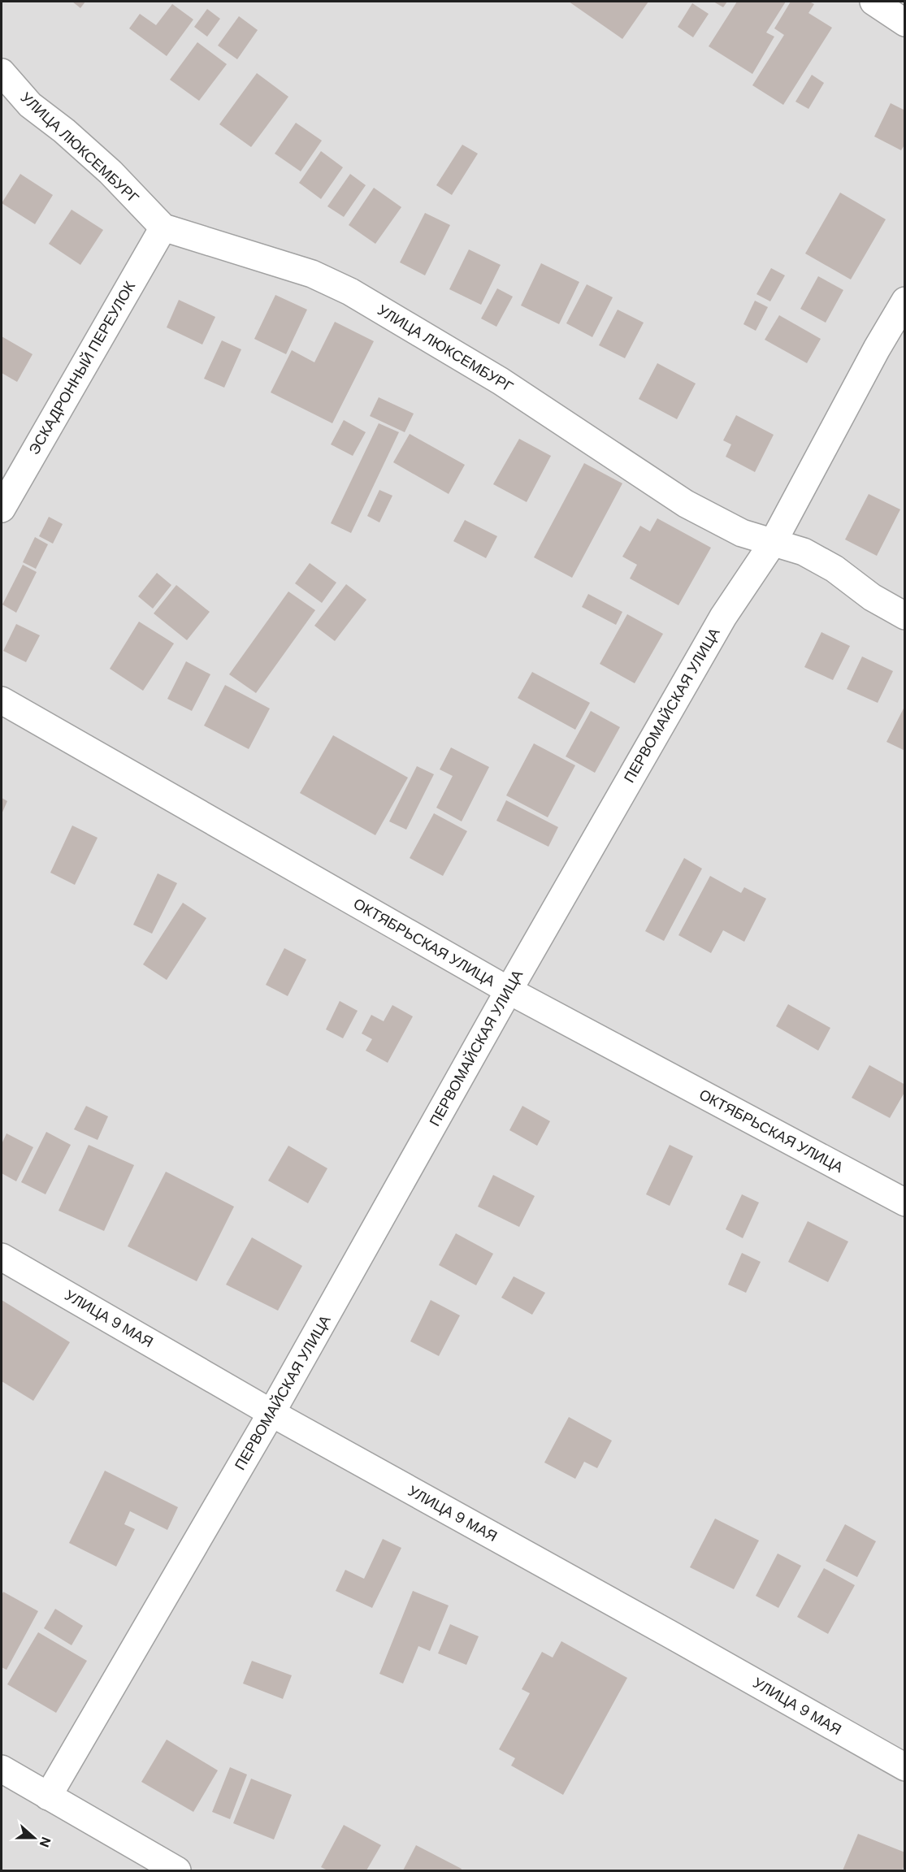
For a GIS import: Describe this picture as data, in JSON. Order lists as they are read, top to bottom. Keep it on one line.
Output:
{"streets":{"street":["УЛИЦА ЛЮКСЕМБУРГ","ЭСКАДРОННЫЙ ПЕРЕУЛОК","ПЕРВОМАЙСКАЯ УЛИЦА","ОКТЯБРЬСКАЯ УЛИЦА","УЛИЦА 9 МАЯ"]},"crossings":[["УЛИЦА ЛЮКСЕМБУРГ","ЭСКАДРОННЫЙ ПЕРЕУЛОК"],["УЛИЦА ЛЮКСЕМБУРГ","ПЕРВОМАЙСКАЯ УЛИЦА"],["ПЕРВОМАЙСКАЯ УЛИЦА","ОКТЯБРЬСКАЯ УЛИЦА"],["ПЕРВОМАЙСКАЯ УЛИЦА","УЛИЦА 9 МАЯ"]],"north":"right"}
